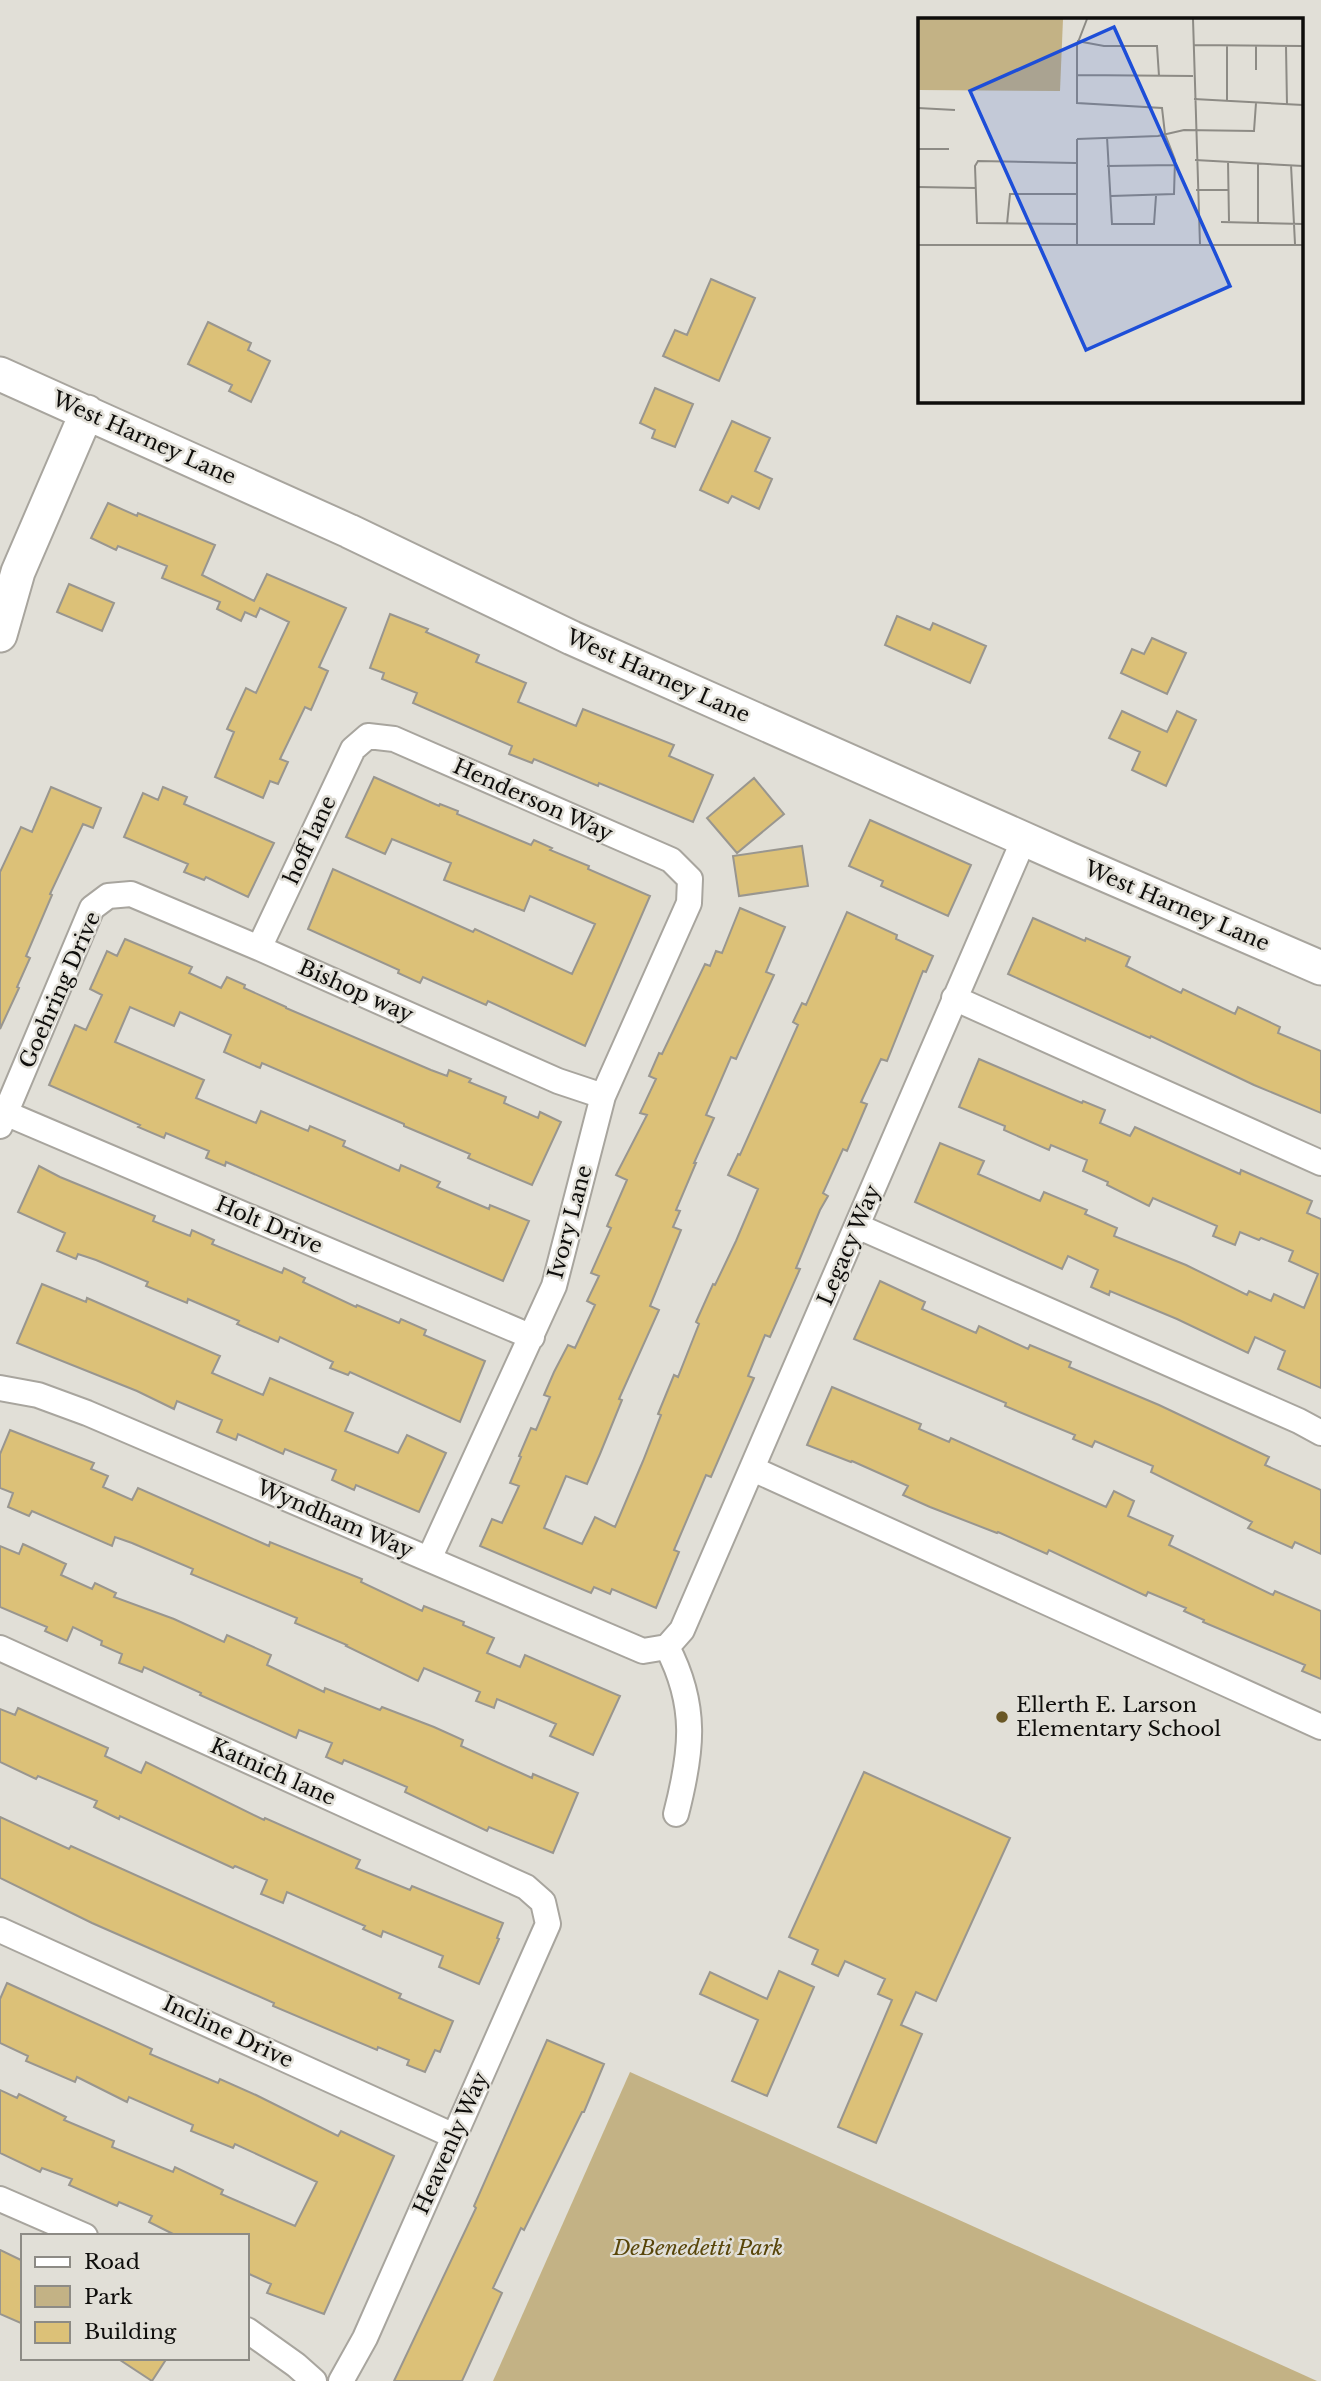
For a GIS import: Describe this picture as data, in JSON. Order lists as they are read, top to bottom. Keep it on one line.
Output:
{"streets":{"main road":["West Harney Lane"],"street":["Henderson Way","hoff lane","Goehring Drive","Bishop way","Ivory Lane","Holt Drive","Legacy Way","Wyndham Way","Katnich lane","Incline Drive","Heavenly Way"]},"crossings":[["West Harney Lane","Legacy Way"],["Henderson Way","hoff lane"],["Henderson Way","Ivory Lane"],["hoff lane","Bishop way"],["Goehring Drive","Bishop way"],["Goehring Drive","Holt Drive"],["Bishop way","Ivory Lane"],["Ivory Lane","Holt Drive"],["Ivory Lane","Wyndham Way"],["Legacy Way","Wyndham Way"],["Katnich lane","Heavenly Way"],["Incline Drive","Heavenly Way"]],"parks":["DeBenedetti Park"],"places":["Ellerth E. Larson Elementary School"],"legend":["Road","Park","Building"]}
